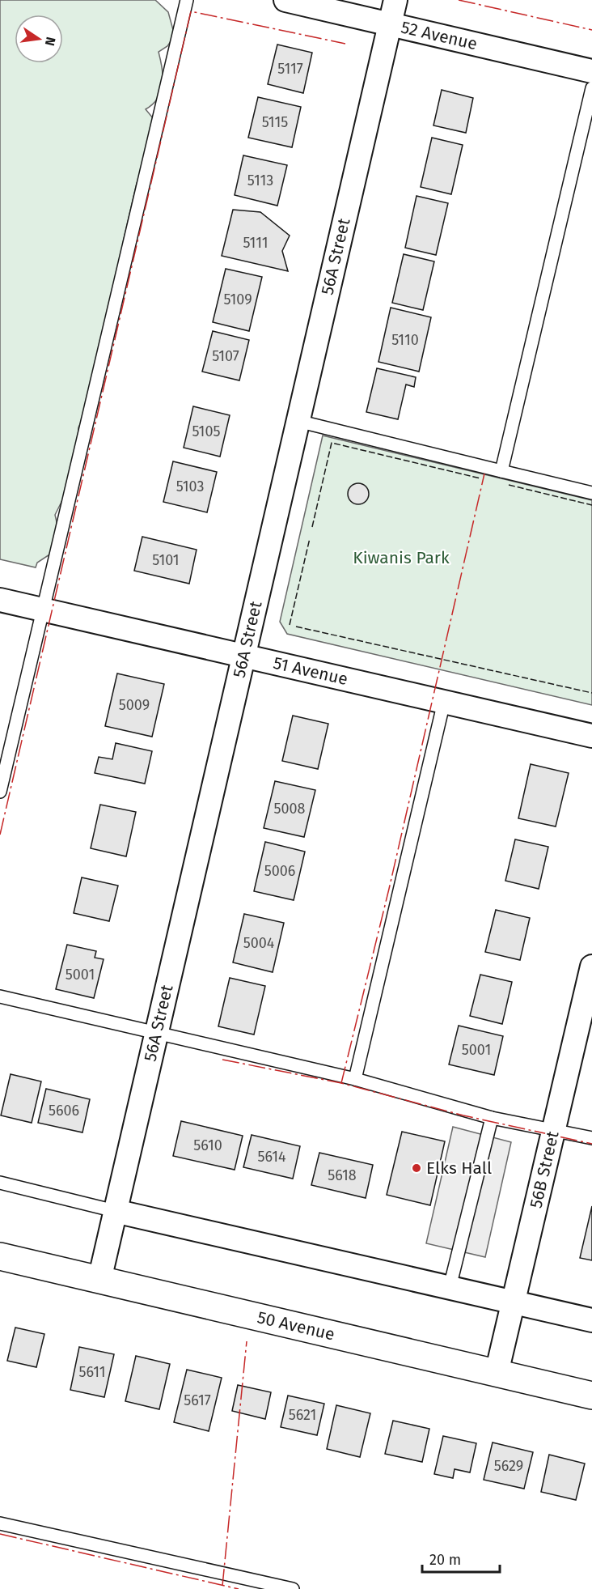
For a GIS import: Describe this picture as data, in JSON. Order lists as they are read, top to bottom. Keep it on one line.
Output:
{"streets":{"main road":["50 Avenue"],"street":["52 Avenue","56A Street","51 Avenue","56B Street"]},"crossings":[["52 Avenue","56A Street"],["56A Street","51 Avenue"],["56A Street","50 Avenue"],["56B Street","50 Avenue"]],"parks":["Kiwanis Park"],"places":["Elks Hall"],"house_numbers":["5117","5115","5113","5111","5109","5110","5107","5105","5103","5101","5009","5008","5006","5004","5001","5001","5606","5610","5614","5618","5611","5617","5621","5629"],"scale_bar":"20 m","north":"right"}
